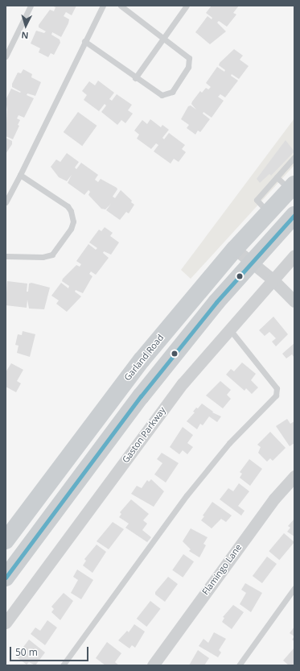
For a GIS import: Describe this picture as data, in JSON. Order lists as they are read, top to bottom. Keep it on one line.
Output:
{"streets":{"main road":["Garland Road"],"street":["Gaston Parkway","Flamingo Lane"]},"scale_bar":"50 m","north":"bottom"}
